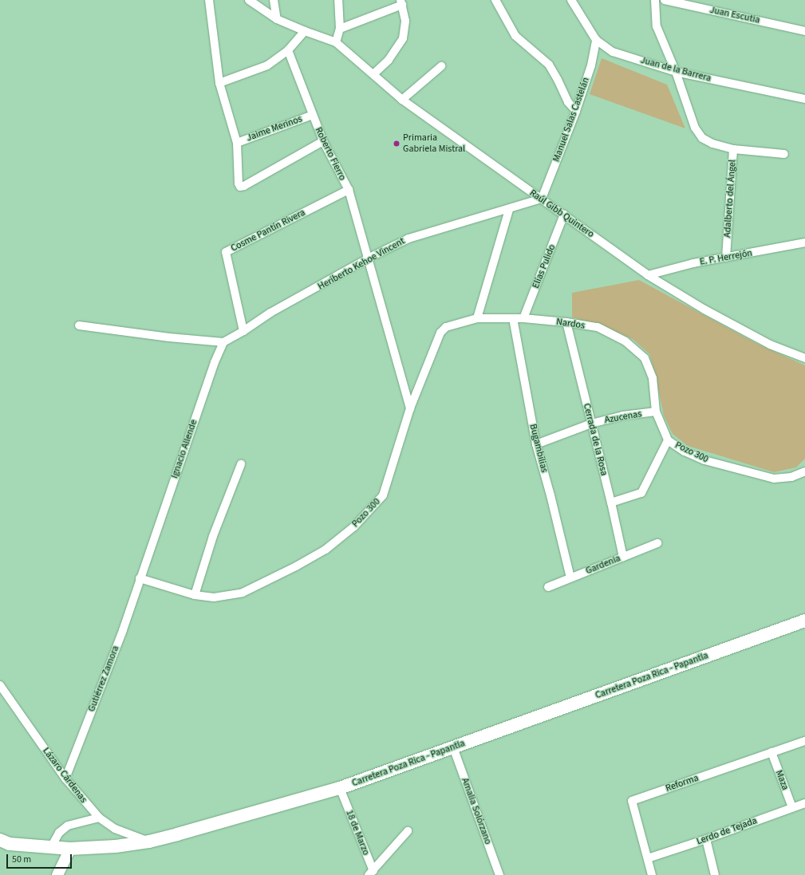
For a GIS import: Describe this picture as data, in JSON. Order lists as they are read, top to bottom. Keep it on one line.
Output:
{"streets":{"main road":["Carretera Poza Rica - Papantla"],"street":["Juan Escutia","Juan de la Barrera","Manuel Salas Castelán","Jaime Merinos","Roberto Fierro","Adalberto del Ángel","Raúl Gibb Quintero","Cosme Pantín Rivera","E. P. Herrejón","Heriberto Kehoe Vincent","Elías Pulido","Nardos","Azucenas","Cerrada de la Rosa","Bugambilias","Ignacio Allende","Pozo 300","Gardenia","Gutiérrez Zamora","Lázaro Cárdenas","Maza","Reforma","Amalia Solórzano","Lerdo de Tejada","18 de Marzo"]},"crossings":[["Juan de la Barrera","Manuel Salas Castelán"],["Juan de la Barrera","Adalberto del Ángel"],["Manuel Salas Castelán","Raúl Gibb Quintero"],["Manuel Salas Castelán","Heriberto Kehoe Vincent"],["Jaime Merinos","Roberto Fierro"],["Roberto Fierro","Cosme Pantín Rivera"],["Roberto Fierro","Heriberto Kehoe Vincent"],["Roberto Fierro","Pozo 300"],["Adalberto del Ángel","E. P. Herrejón"],["Raúl Gibb Quintero","E. P. Herrejón"],["Raúl Gibb Quintero","Heriberto Kehoe Vincent"],["Raúl Gibb Quintero","Elías Pulido"],["Cosme Pantín Rivera","Heriberto Kehoe Vincent"],["Elías Pulido","Nardos"],["Nardos","Cerrada de la Rosa"],["Nardos","Bugambilias"],["Nardos","Pozo 300"],["Azucenas","Cerrada de la Rosa"],["Azucenas","Bugambilias"],["Azucenas","Pozo 300"],["Cerrada de la Rosa","Gardenia"],["Bugambilias","Pozo 300"],["Bugambilias","Gardenia"],["Ignacio Allende","Pozo 300"],["Ignacio Allende","Gutiérrez Zamora"],["Pozo 300","Gutiérrez Zamora"],["Carretera Poza Rica - Papantla","Lázaro Cárdenas"],["Carretera Poza Rica - Papantla","Amalia Solórzano"],["Carretera Poza Rica - Papantla","18 de Marzo"],["Gutiérrez Zamora","Lázaro Cárdenas"],["Maza","Reforma"],["Maza","Lerdo de Tejada"],["Reforma","Lerdo de Tejada"]],"places":["Primaria Gabriela Mistral"],"scale_bar":"50 m"}
